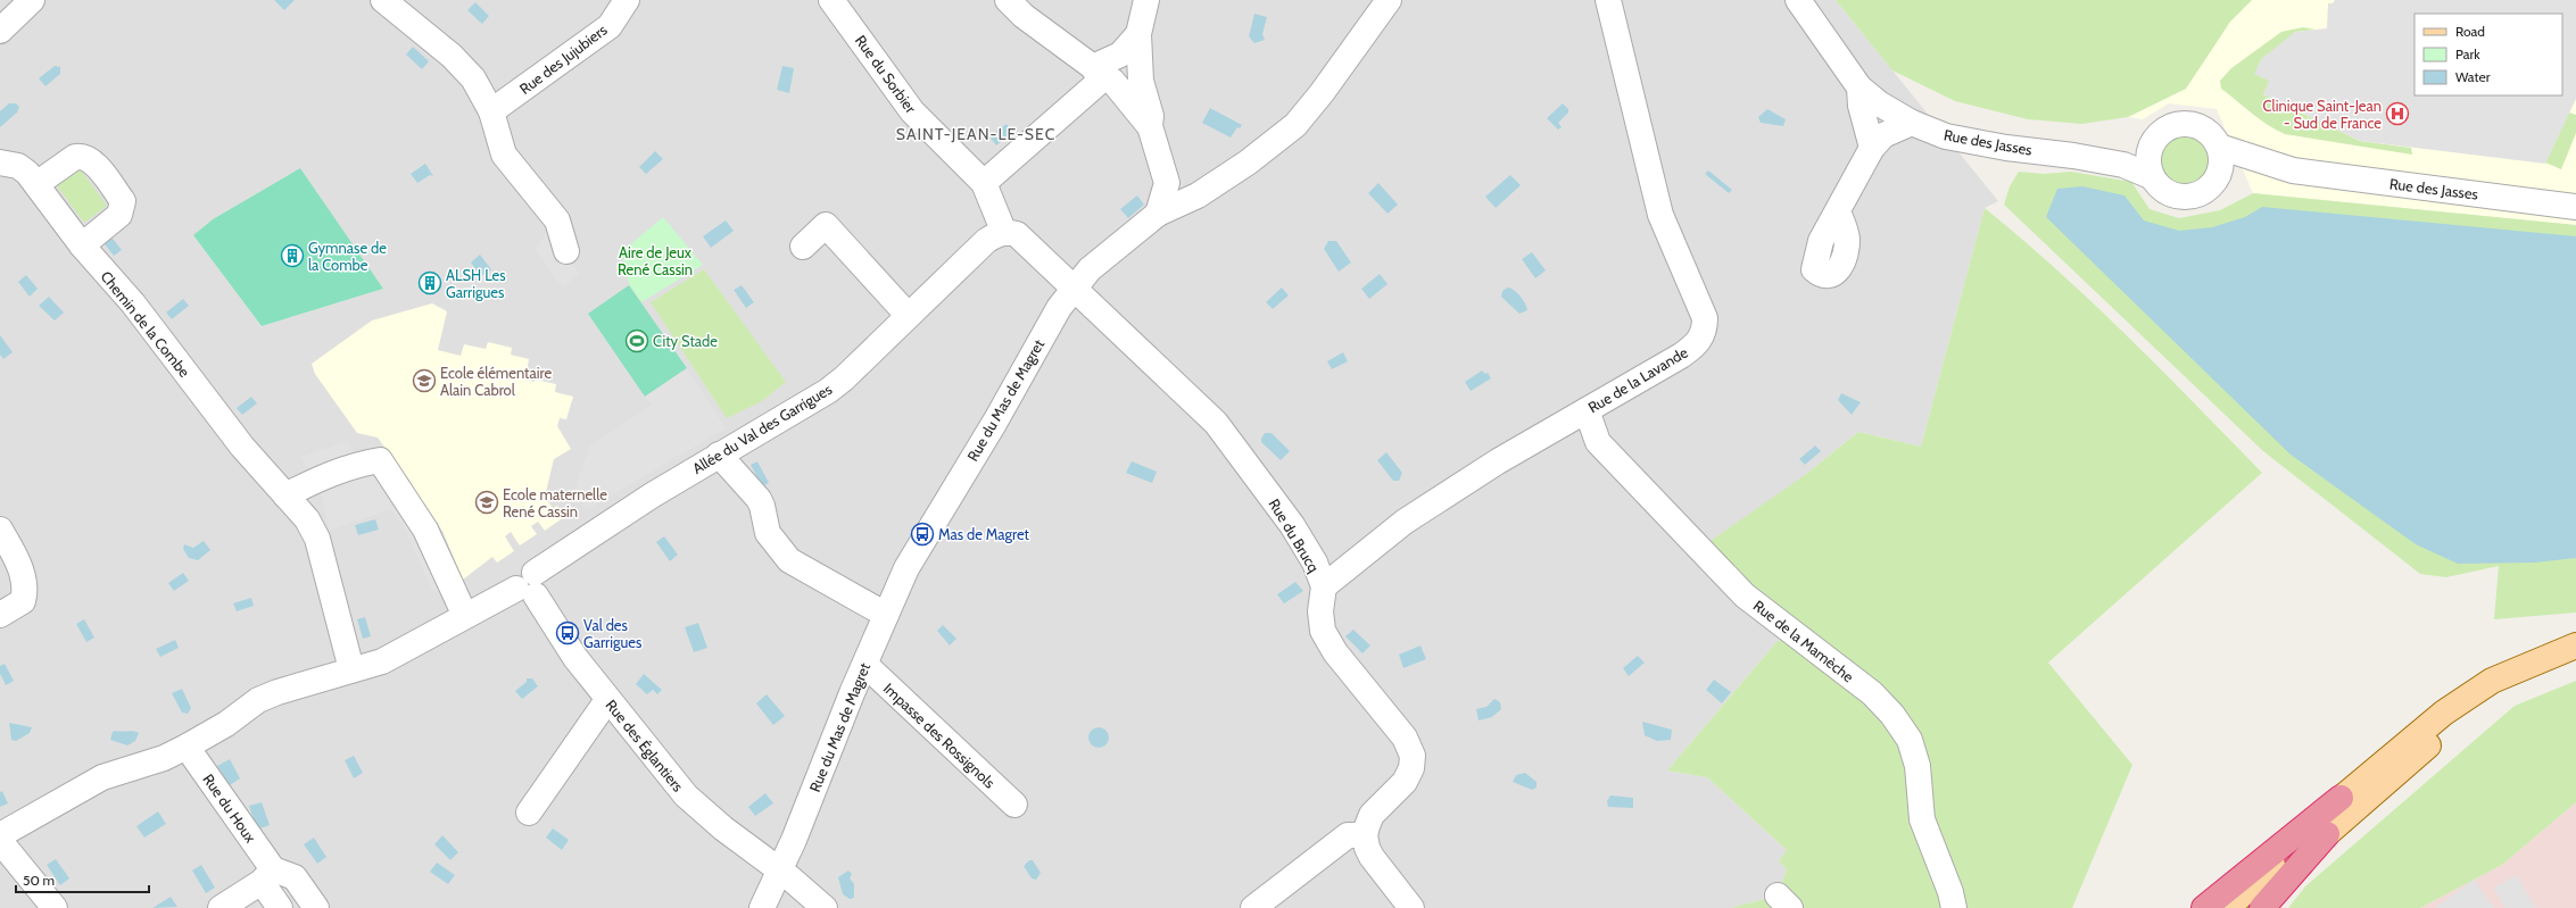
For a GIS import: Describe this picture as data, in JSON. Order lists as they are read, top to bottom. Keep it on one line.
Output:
{"streets":{"street":["Rue des Jujubiers","Rue du Sorbier","Rue des Jasses","Chemin de la Combe","Rue de la Lavande","Rue du Mas de Magret","Allée du Val des Garrigues","Rue du Brucq","Rue de la Mamèche","Impasse des Rossignols","Rue des Églantiers","Rue du Houx"]},"crossings":[["Chemin de la Combe","Allée du Val des Garrigues"],["Rue de la Lavande","Rue du Brucq"],["Rue de la Lavande","Rue de la Mamèche"],["Rue du Mas de Magret","Rue du Brucq"],["Rue du Mas de Magret","Impasse des Rossignols"],["Rue du Mas de Magret","Rue des Églantiers"],["Allée du Val des Garrigues","Rue des Églantiers"],["Allée du Val des Garrigues","Rue du Houx"]],"districts":["SAINT-JEAN-LE-SEC"],"parks":["Aire de Jeux René Cassin"],"places":{"hospital":["Clinique Saint-Jean - Sud de France"],"building":["Gymnase de la Combe","ALSH Les Garrigues"],"sports":["City Stade"],"school or university":["Ecole élémentaire Alain Cabrol","Ecole maternelle René Cassin"],"bus stop":["Mas de Magret","Val des Garrigues"]},"legend":["Road","Park","Water"],"scale_bar":"50 m"}
